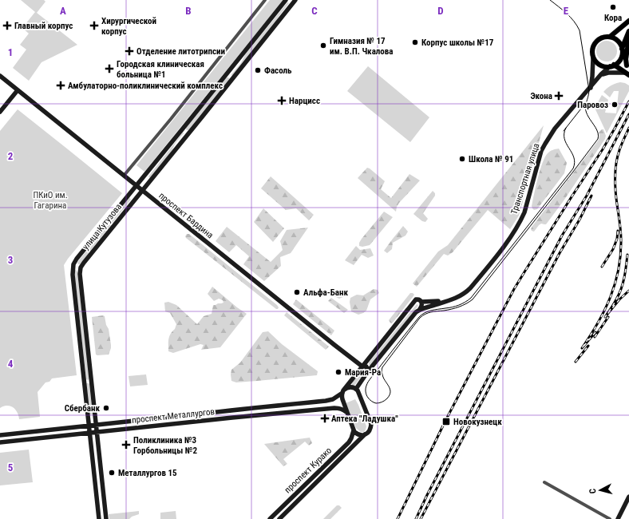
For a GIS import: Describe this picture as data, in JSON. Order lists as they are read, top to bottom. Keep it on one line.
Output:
{"streets":{"main road":["Транспортная улица","проспект Бардина","улица Кутузова","проспект Металлургов","проспект Курако"]},"crossings":[["проспект Бардина","улица Кутузова"],["улица Кутузова","проспект Металлургов"]],"parks":["ПКиО им. Гагарина"],"places":{"other":["Кора","Корпус школы №17","Гимназия № 17 им. В.П. Чкалова","Фасоль","Паровоз","Школа № 91","Альфа-Банк","Мария-Ра","Сбербанк","Металлургов 15"],"health":["Главный корпус","Хирургической корпус","Отделение литотрипсии","Городская клиническая больница №1","Амбулаторно-поликлинический комплекс","Экона","Нарцисс","Аптека \"Ладушка\"","Поликлиника №3 Горбольницы №2"],"transit":["Новокузнецк"]},"north":"left","grid":{"columns":["A","B","C","D","E"],"rows":["1","2","3","4","5"]}}
